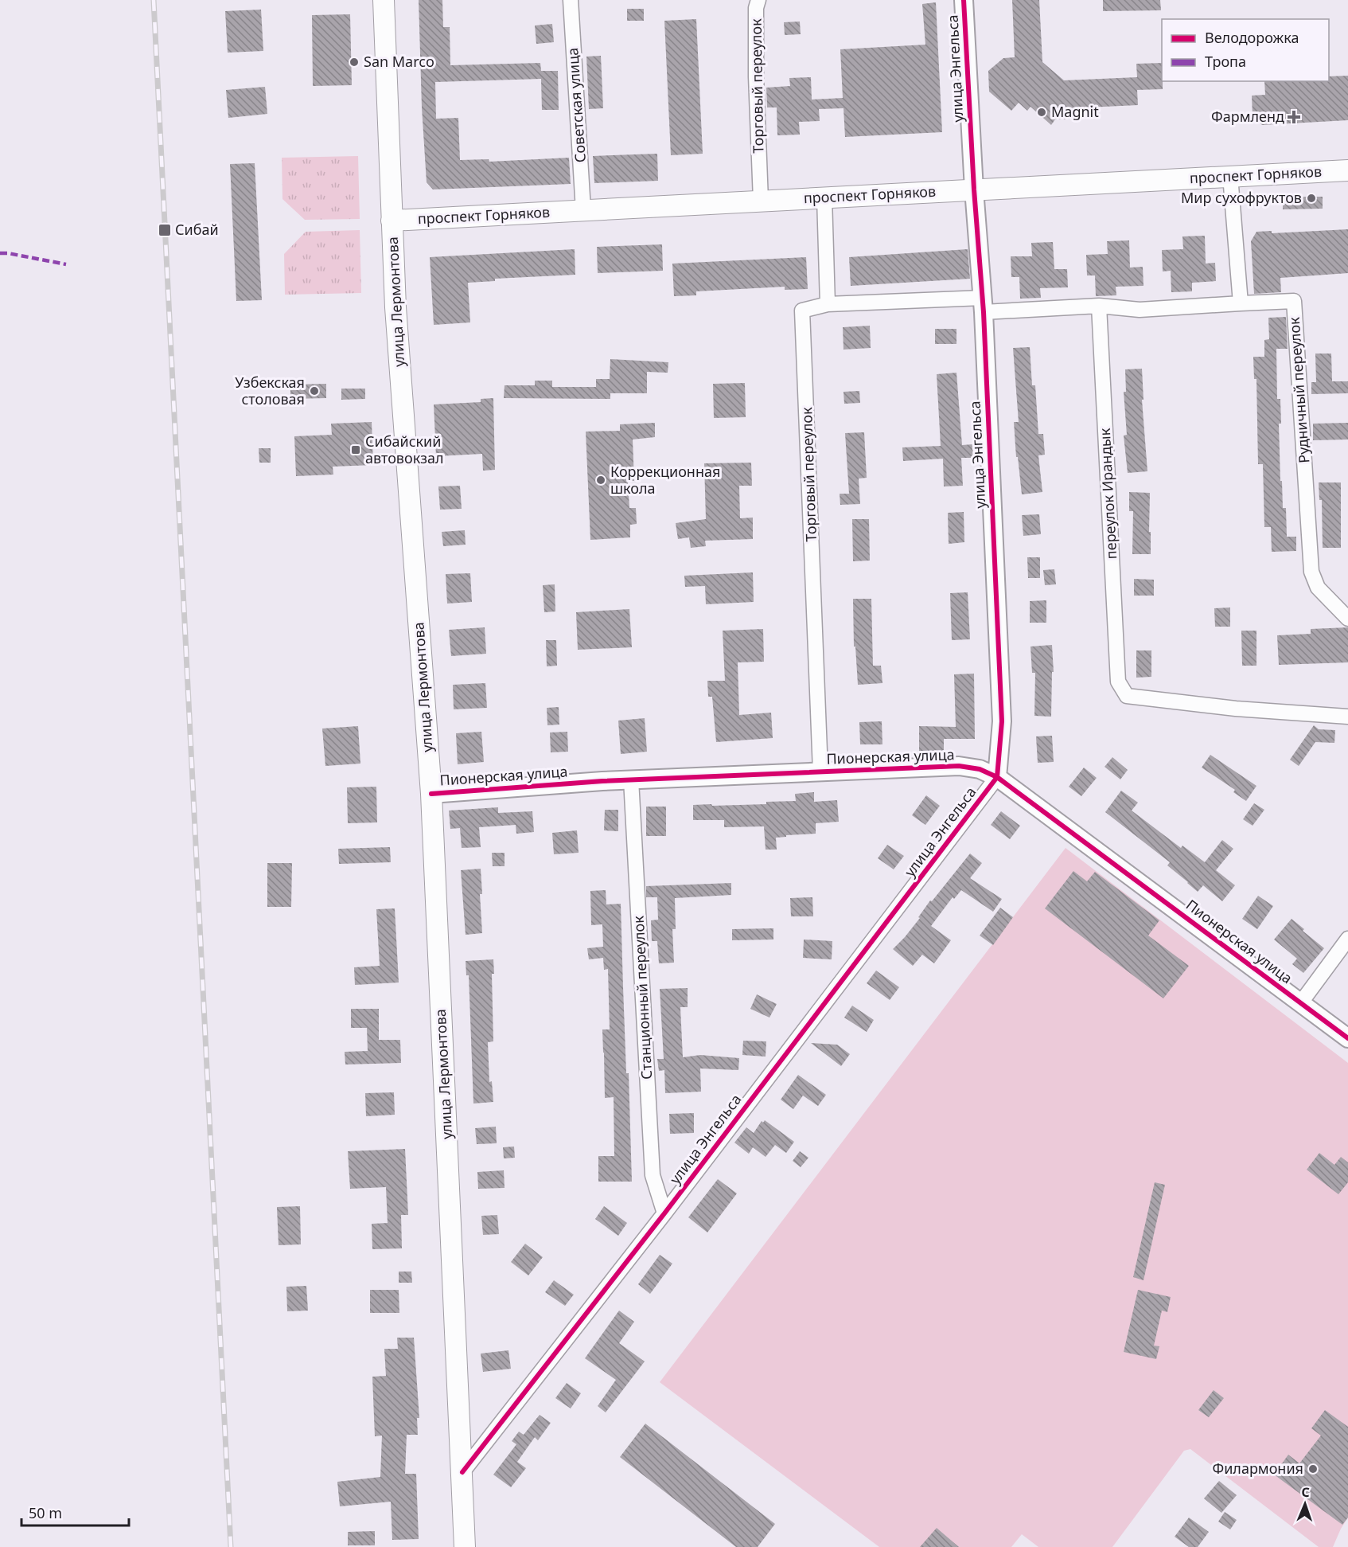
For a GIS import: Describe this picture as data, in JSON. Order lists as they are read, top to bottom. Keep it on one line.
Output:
{"streets":{"main road":["проспект Горняков","улица Лермонтова"],"street":["улица Энгельса","Торговый переулок","Советская улица","Рудничный переулок","переулок Ирандык","Пионерская улица","Станционный переулок"]},"crossings":[["улица Энгельса","проспект Горняков"],["улица Энгельса","улица Лермонтова"],["улица Энгельса","Пионерская улица"],["улица Энгельса","Станционный переулок"],["Торговый переулок","проспект Горняков"],["Торговый переулок","Пионерская улица"],["Советская улица","проспект Горняков"],["проспект Горняков","улица Лермонтова"],["улица Лермонтова","Пионерская улица"],["Пионерская улица","Станционный переулок"]],"places":{"other":["San Marco","Magnit","Мир сухофруктов","Узбекская столовая","Коррекционная школа","Филармония"],"health":["Фармленд"],"transit":["Сибай","Сибайский автовокзал"]},"legend":["Велодорожка","Тропа"],"scale_bar":"50 m","north":"top"}
